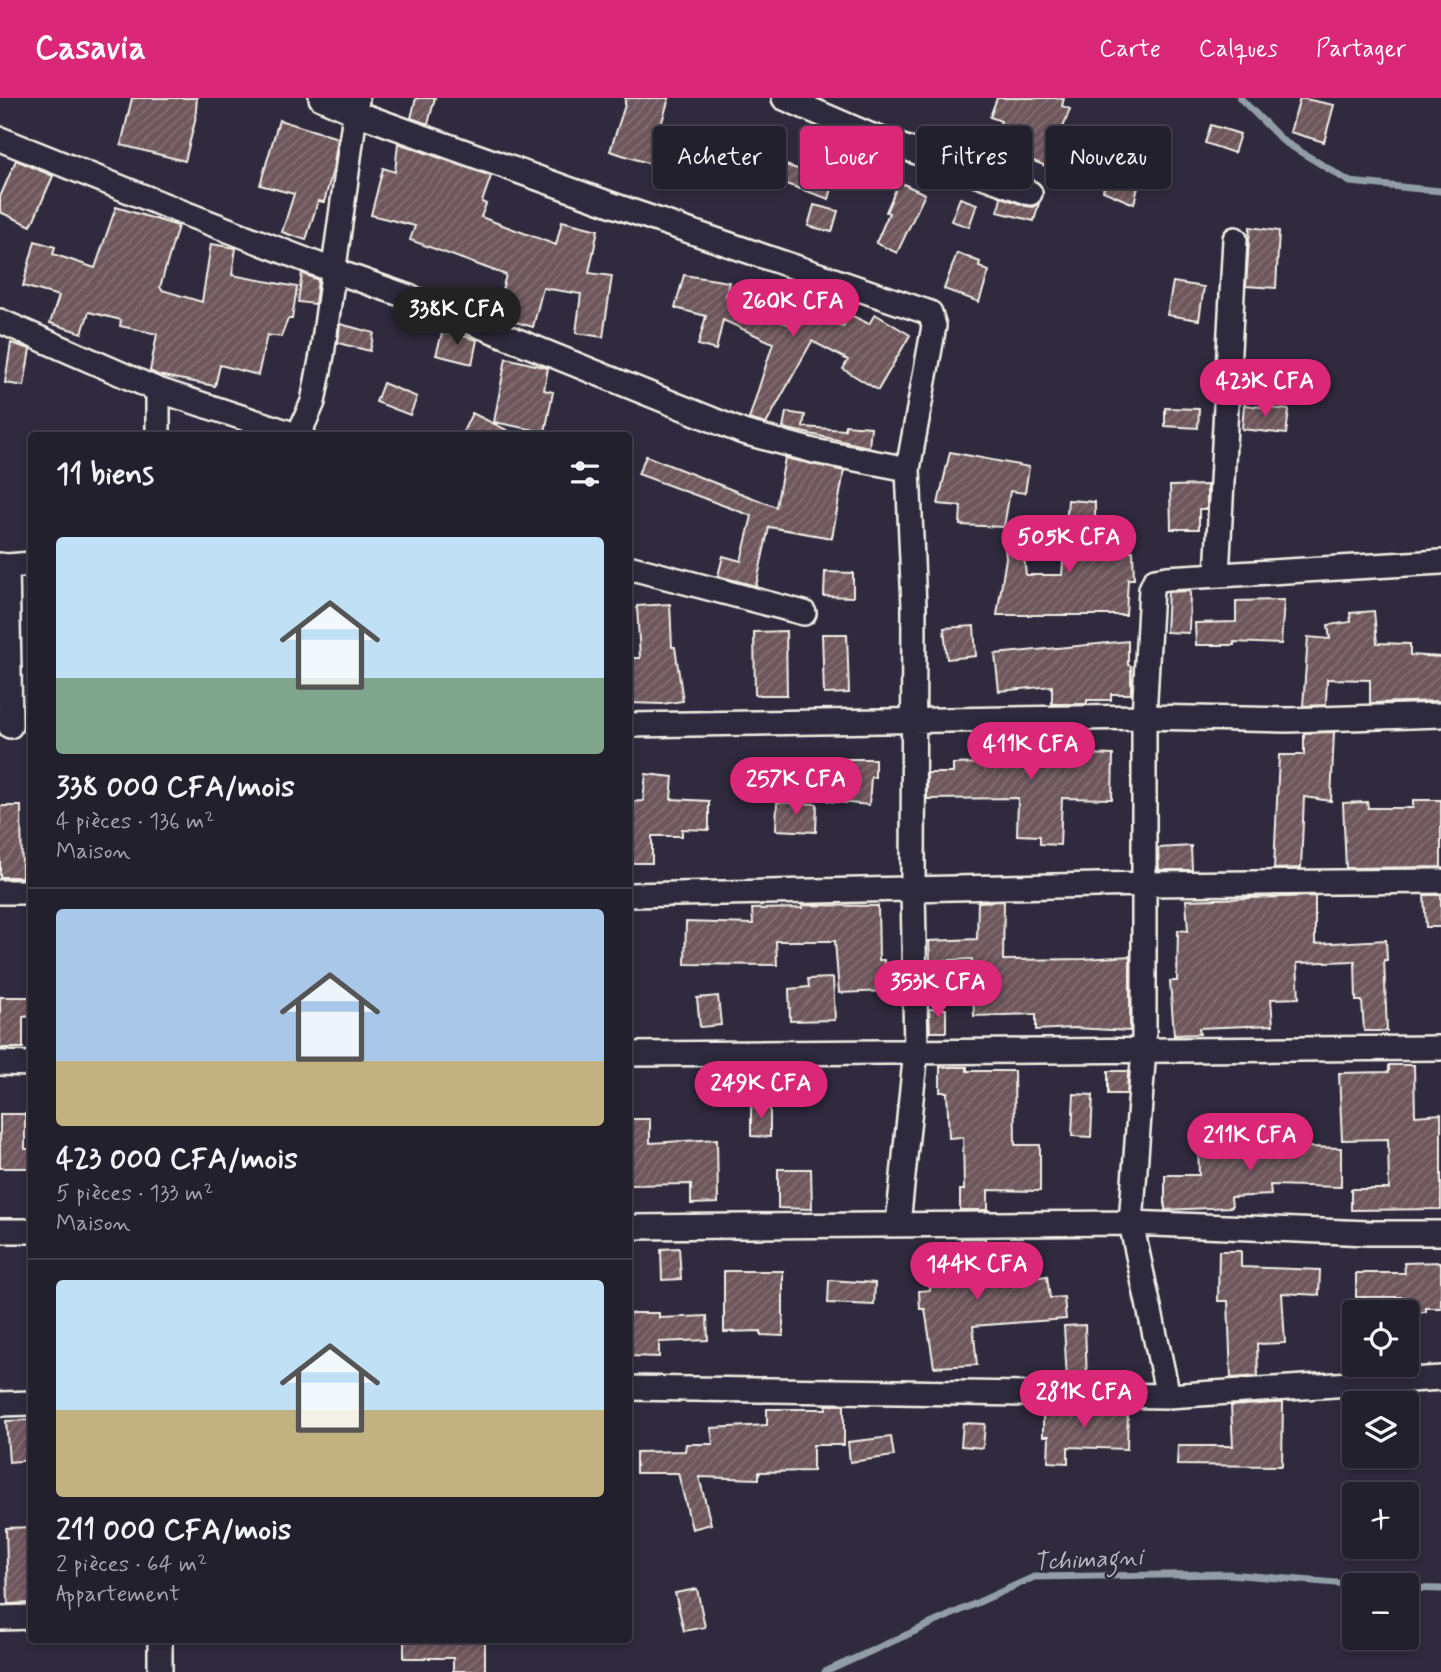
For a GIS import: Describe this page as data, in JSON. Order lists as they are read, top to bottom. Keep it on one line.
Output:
{"water":["Tchimagni"],"page":{"header":"Casavia","nav":["Carte","Calques","Partager"],"chip":["Acheter","Louer","Filtres","Nouveau"],"price":["260K CFA","338K CFA","423K CFA","505K CFA","411K CFA","257K CFA","353K CFA","249K CFA","211K CFA","144K CFA","281K CFA"],"heading":"11 biens","list":[{"name":"338 000 CFA/mois","note":"4 pièces · 136 m² · Maison"},{"name":"423 000 CFA/mois","note":"5 pièces · 133 m² · Maison"},{"name":"211 000 CFA/mois","note":"2 pièces · 64 m² · Appartement"}],"map_buttons":["+","−"]}}
